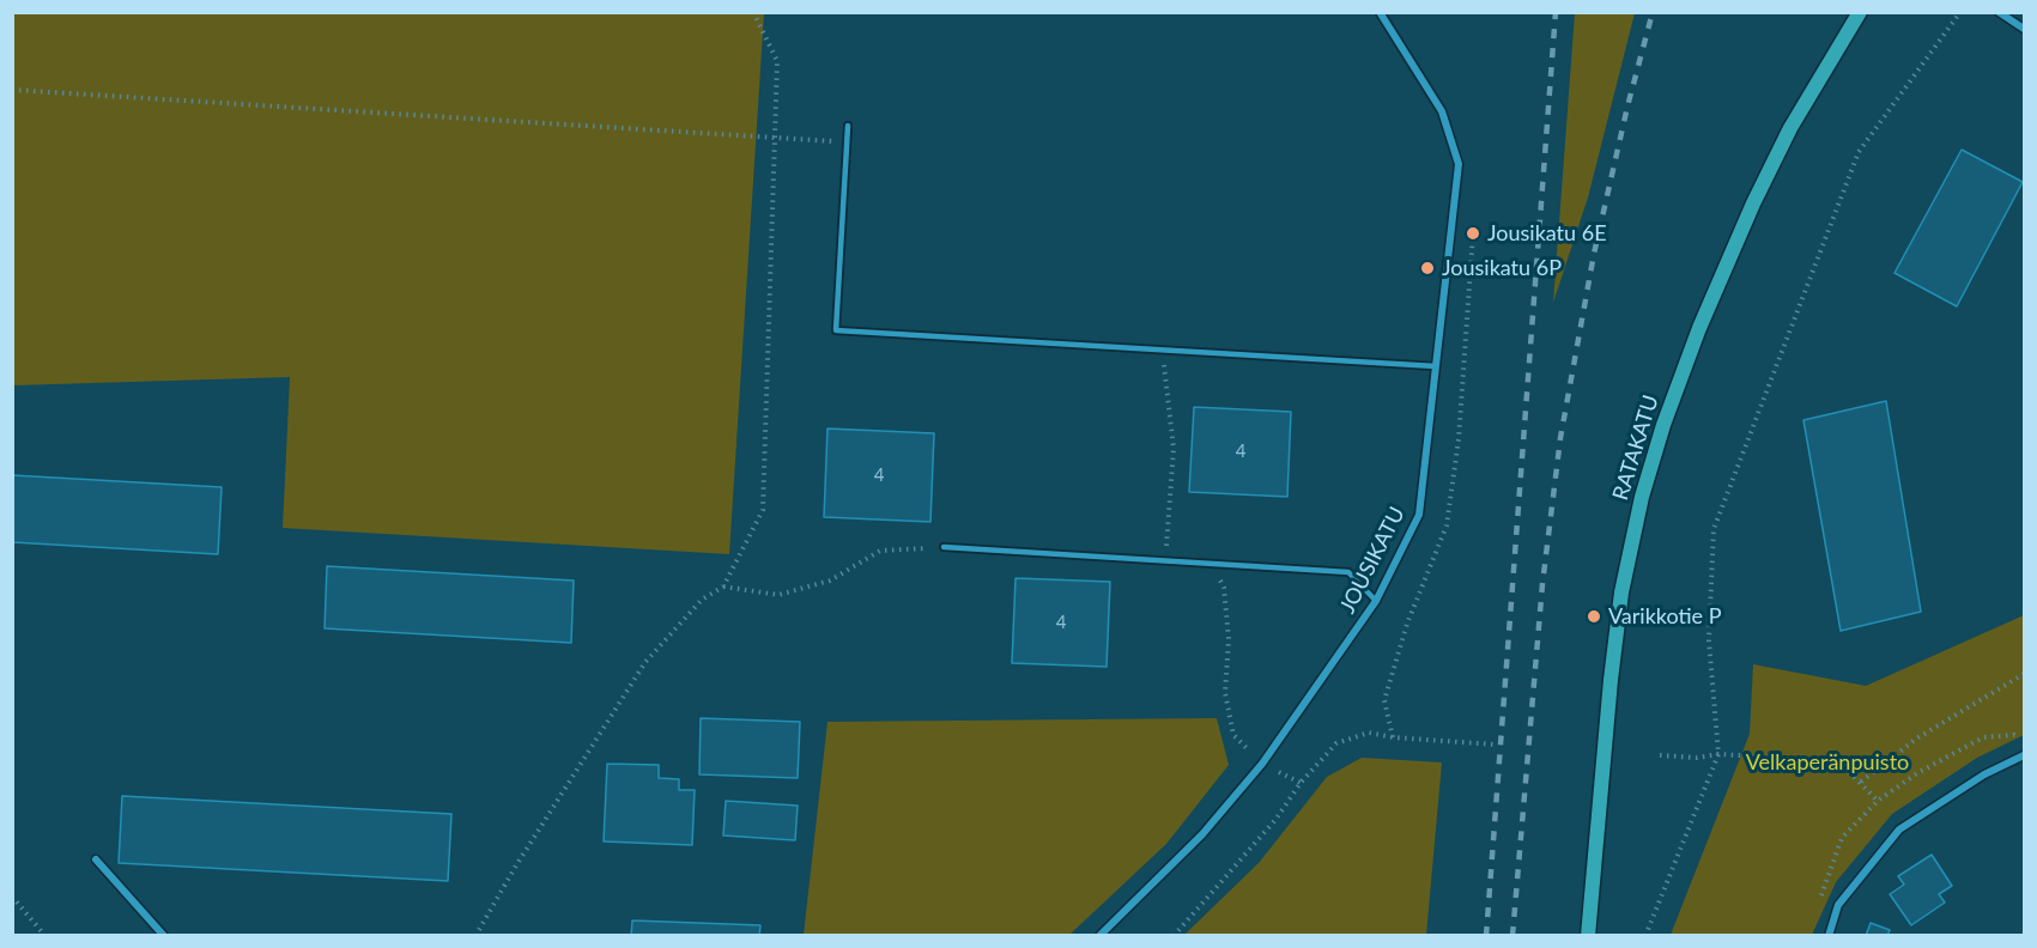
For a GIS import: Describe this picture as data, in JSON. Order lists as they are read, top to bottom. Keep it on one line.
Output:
{"streets":{"main road":["RATAKATU"],"street":["JOUSIKATU"]},"parks":["Velkaperänpuisto"],"places":["Jousikatu 6E","Jousikatu 6P","Varikkotie P"],"house_numbers":["4","4","4"]}
